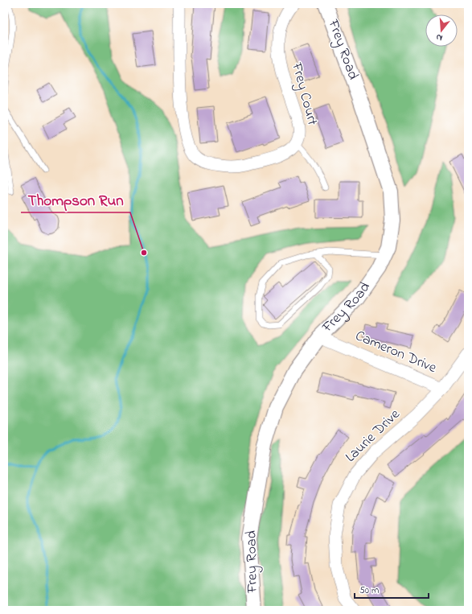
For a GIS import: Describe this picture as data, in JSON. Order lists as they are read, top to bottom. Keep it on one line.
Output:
{"streets":{"street":["Frey Road","Frey Court","Cameron Drive","Laurie Drive"]},"crossings":[["Frey Road","Cameron Drive"],["Cameron Drive","Laurie Drive"]],"places":["Thompson Run"],"scale_bar":"50 m","north":"bottom"}
